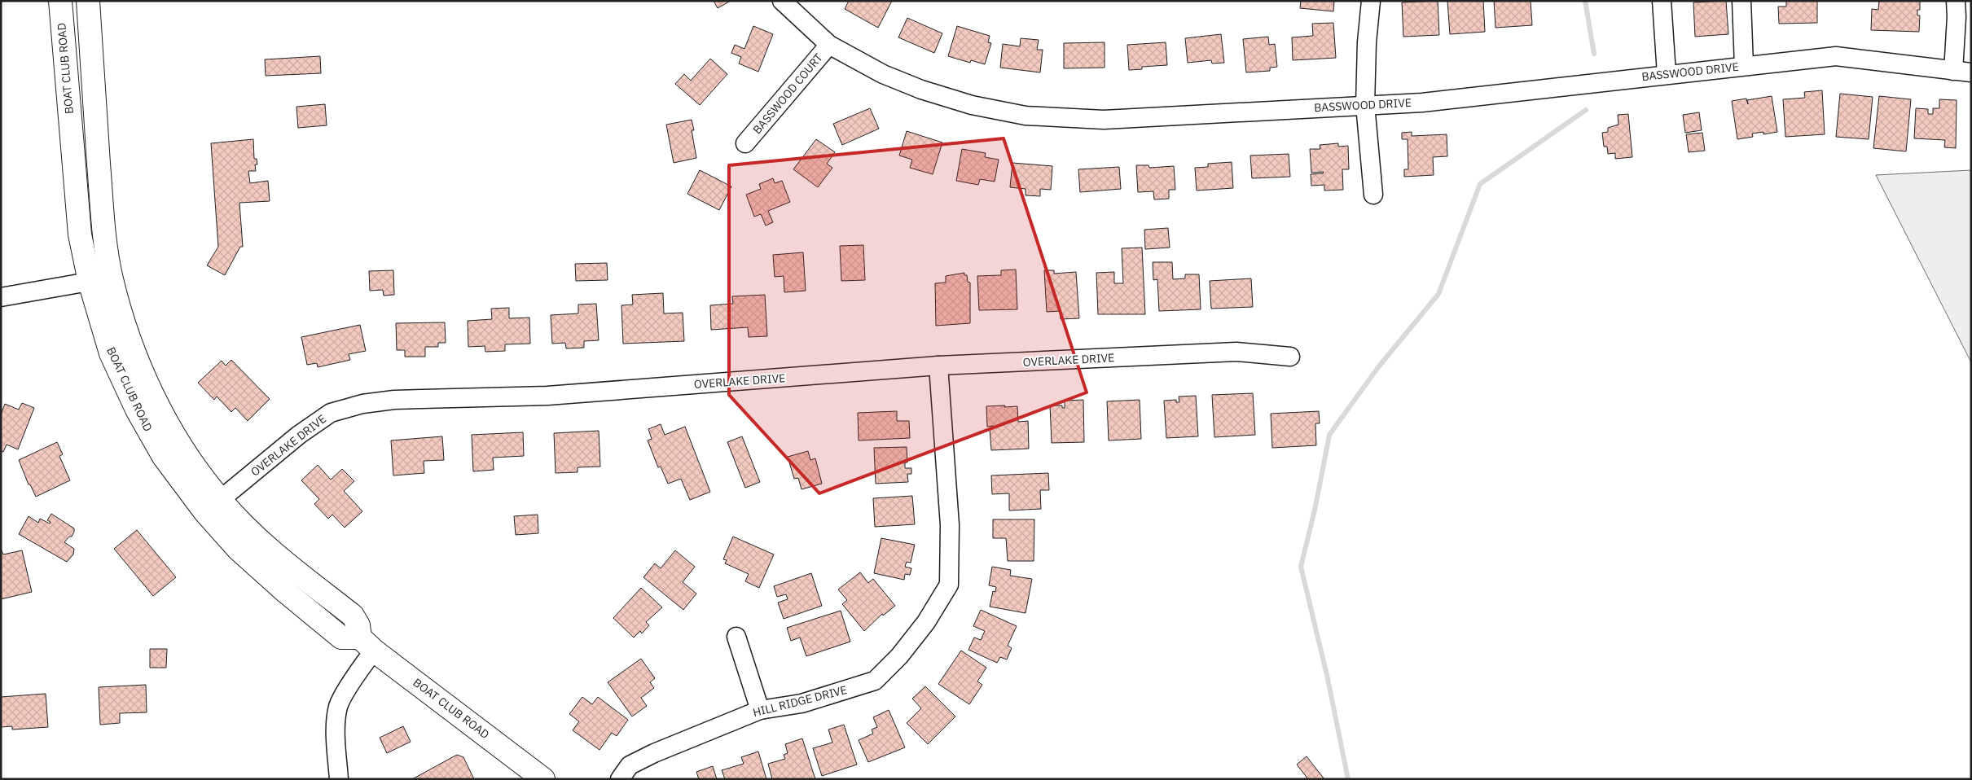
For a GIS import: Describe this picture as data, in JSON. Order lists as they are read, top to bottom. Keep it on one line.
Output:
{"streets":{"main road":["BOAT CLUB ROAD"],"street":["BASSWOOD DRIVE","BASSWOOD COURT","OVERLAKE DRIVE","HILL RIDGE DRIVE"]},"crossings":[["BOAT CLUB ROAD","OVERLAKE DRIVE"],["BASSWOOD DRIVE","BASSWOOD COURT"],["OVERLAKE DRIVE","HILL RIDGE DRIVE"]]}
